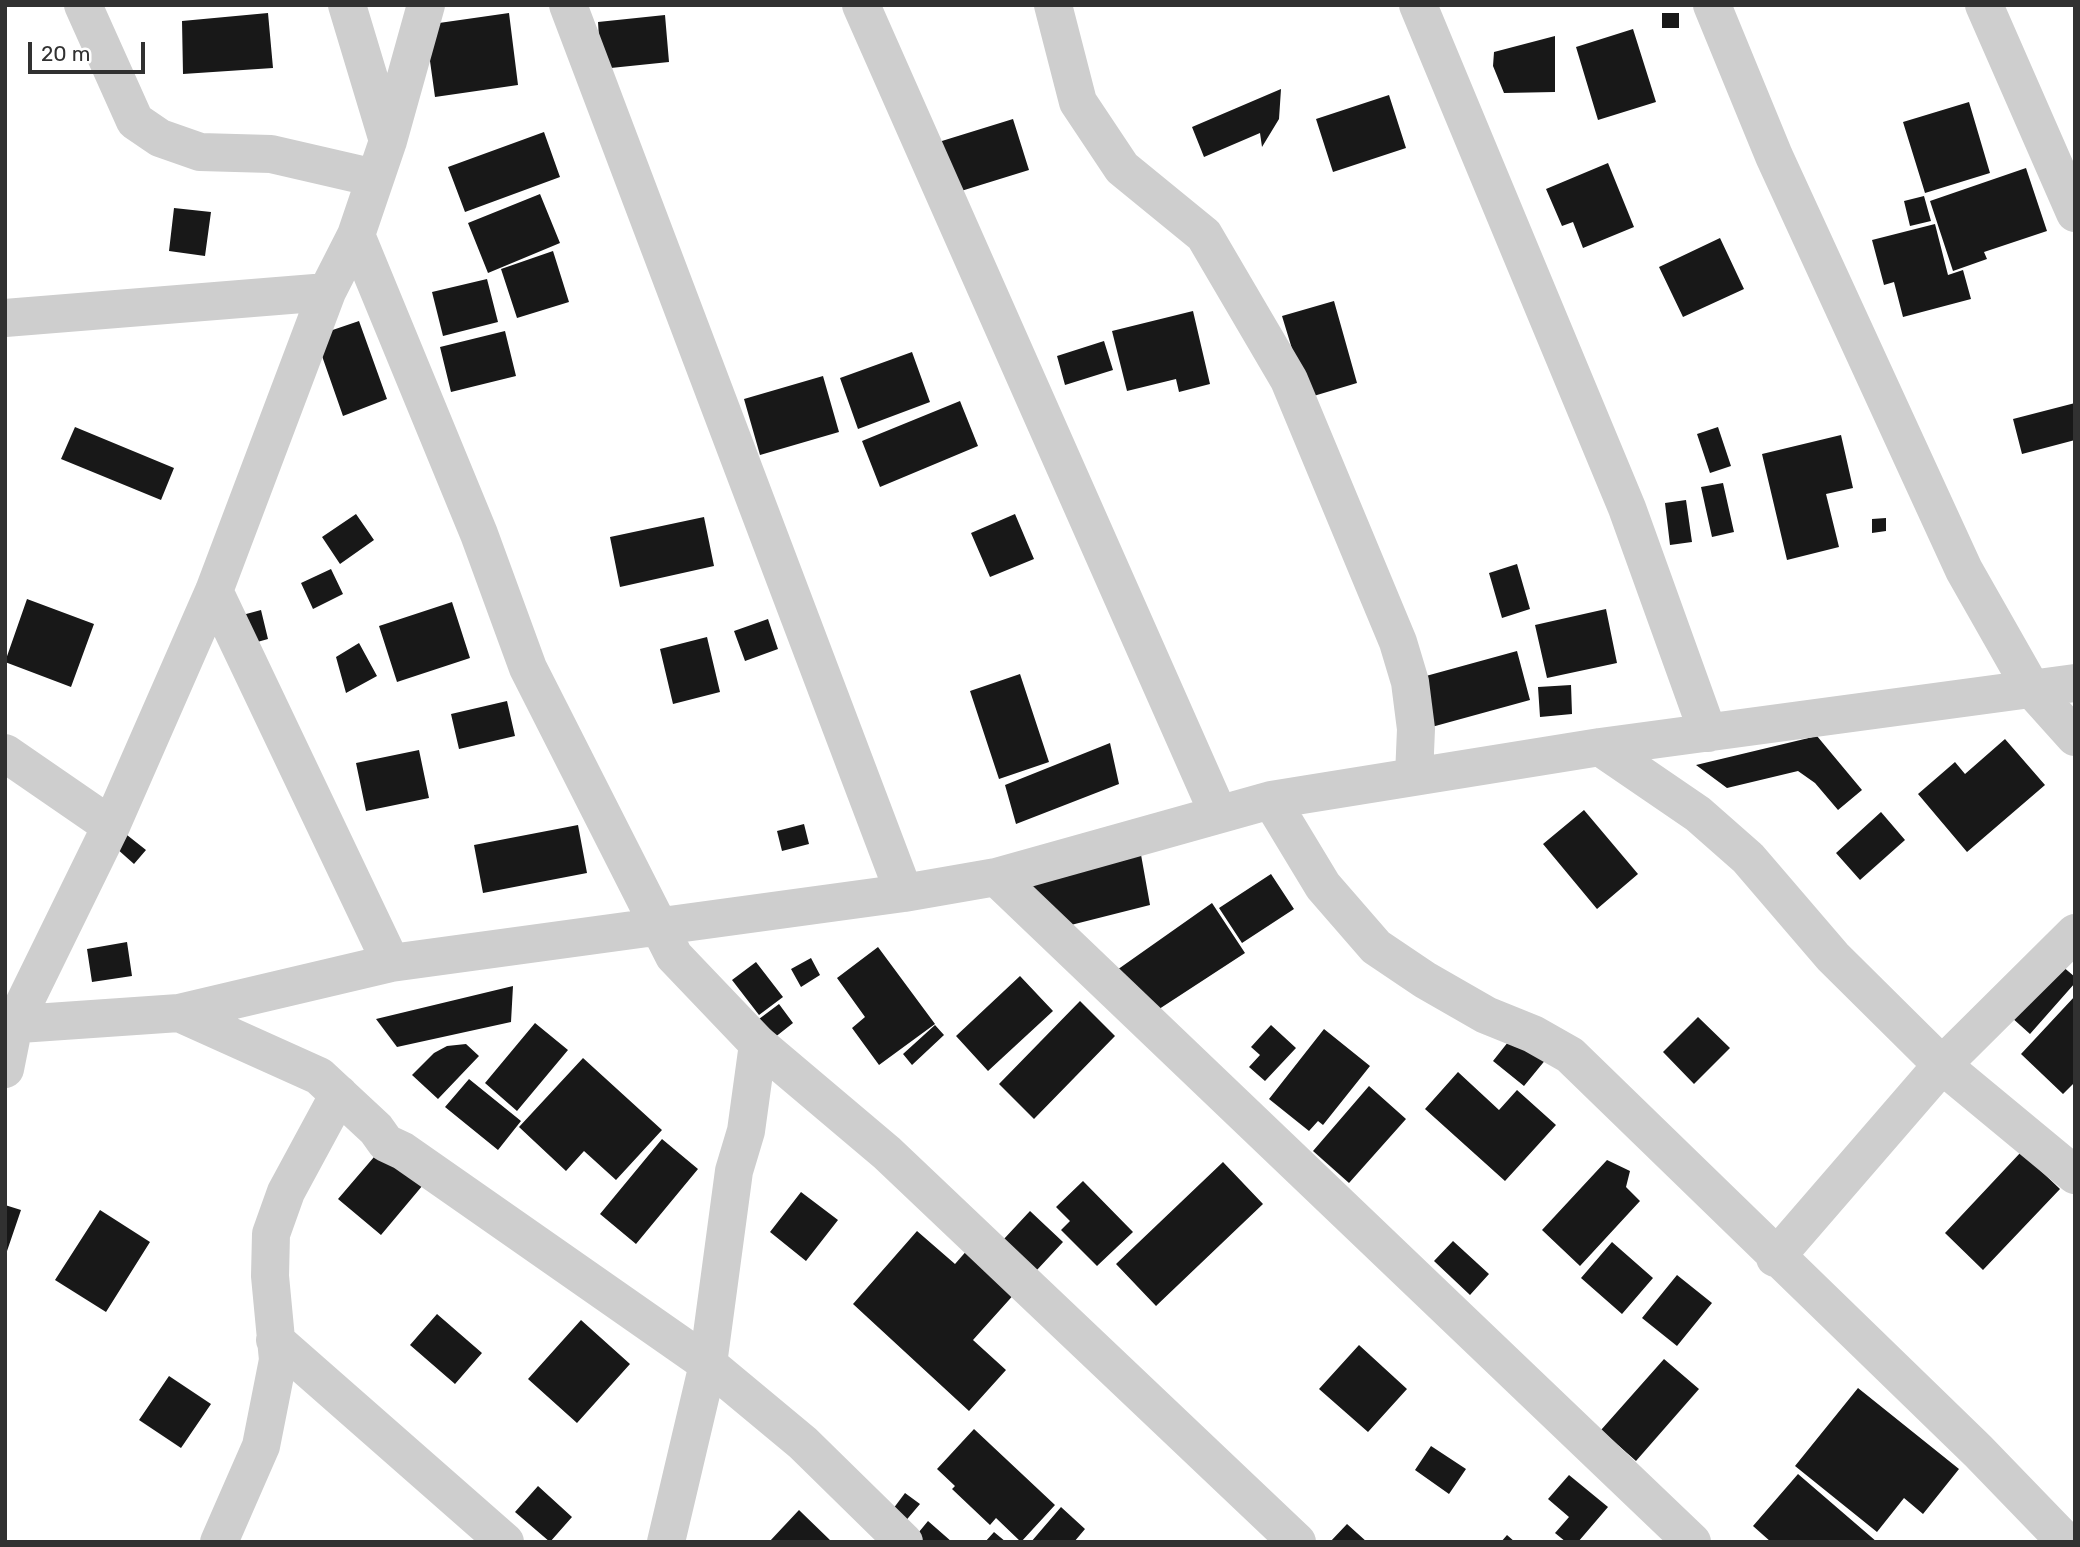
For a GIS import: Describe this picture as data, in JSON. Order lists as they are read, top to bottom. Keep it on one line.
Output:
{"scale_bar":"20 m"}
